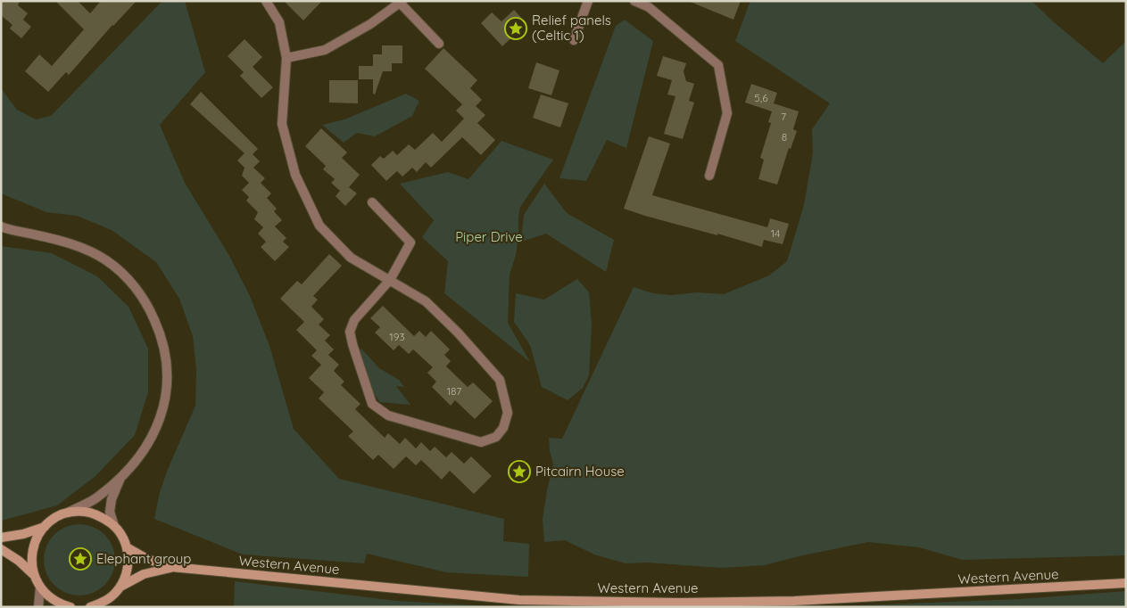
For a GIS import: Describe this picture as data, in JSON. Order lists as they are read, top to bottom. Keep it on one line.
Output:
{"streets":{"main road":["Western Avenue"]},"parks":["Piper Drive"],"places":{"place":["Relief panels (Celtic 1)","Pitcairn House","Elephant group"]},"house_numbers":["5,6","7","8","14","193","187"]}
